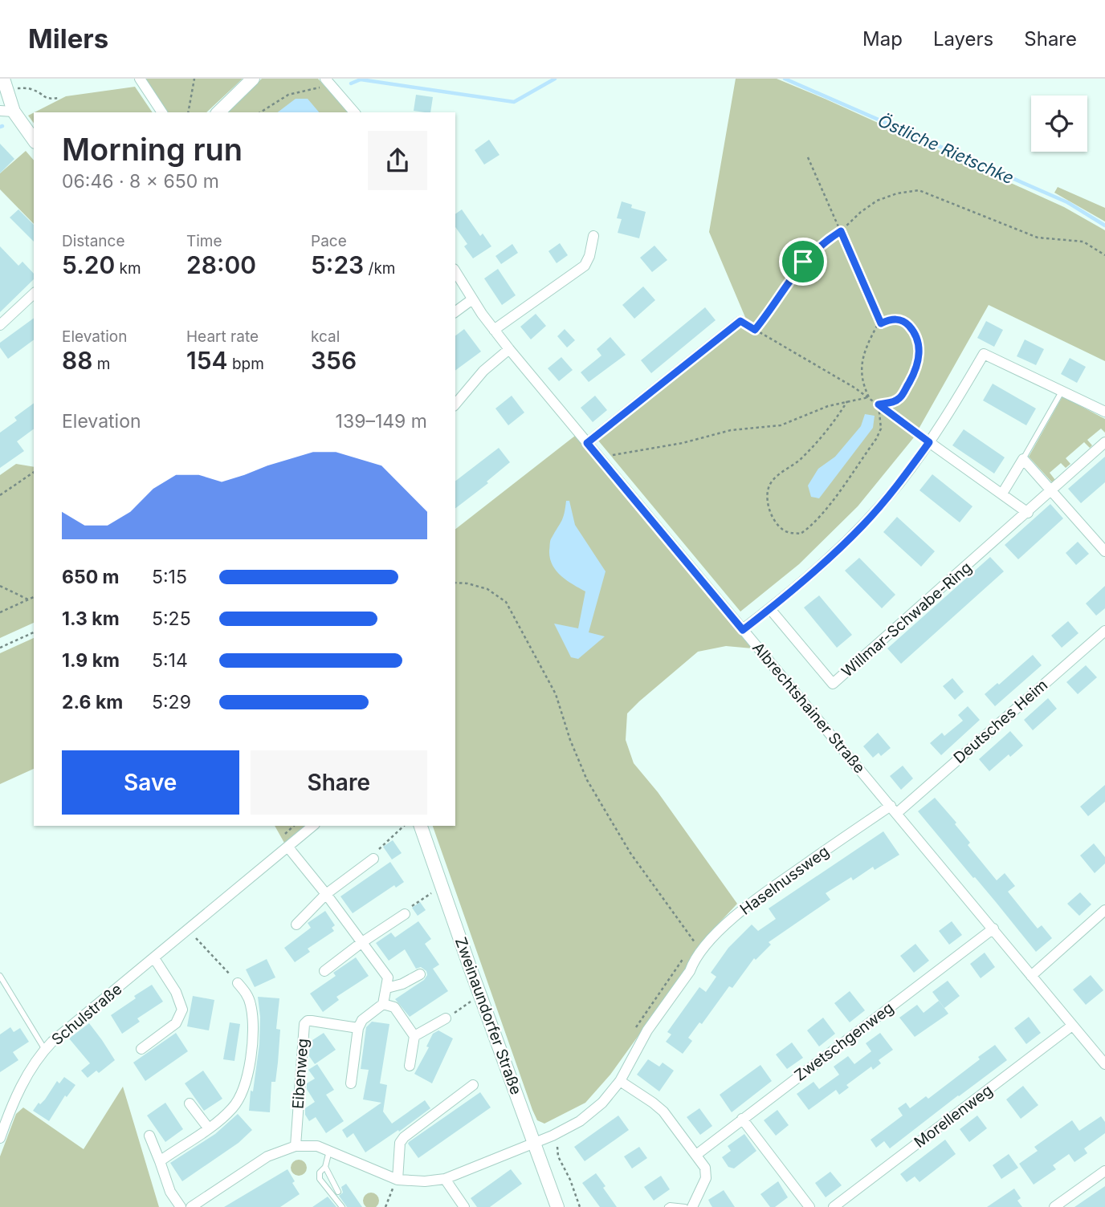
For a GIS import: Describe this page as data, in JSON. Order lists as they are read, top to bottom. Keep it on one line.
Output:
{"streets":{"street":["Willmar-Schwabe-Ring","Albrechtshainer Straße","Deutsches Heim","Haselnussweg","Schulstraße","Zweinaundorfer Straße","Zwetschgenweg","Eibenweg","Morellenweg"]},"crossings":[["Albrechtshainer Straße","Deutsches Heim"],["Albrechtshainer Straße","Haselnussweg"],["Albrechtshainer Straße","Zwetschgenweg"],["Albrechtshainer Straße","Morellenweg"],["Deutsches Heim","Haselnussweg"],["Haselnussweg","Zweinaundorfer Straße"]],"water":["Östliche Rietschke"],"page":{"header":"Milers","nav":["Map","Layers","Share"],"heading":["Morning run","06:46 · 8 × 650 m"],"stats":[["Distance","5.20 km"],["Time","28:00"],["Pace","5:23 /km"],["Elevation","88 m"],["Heart rate","154 bpm"],["kcal","356"]],"chart":["Elevation","139–149 m"],"list":[{"name":"650 m","note":"5:15"},{"name":"1.3 km","note":"5:25"},{"name":"1.9 km","note":"5:14"},{"name":"2.6 km","note":"5:29"}],"buttons":["Save","Share"]}}
